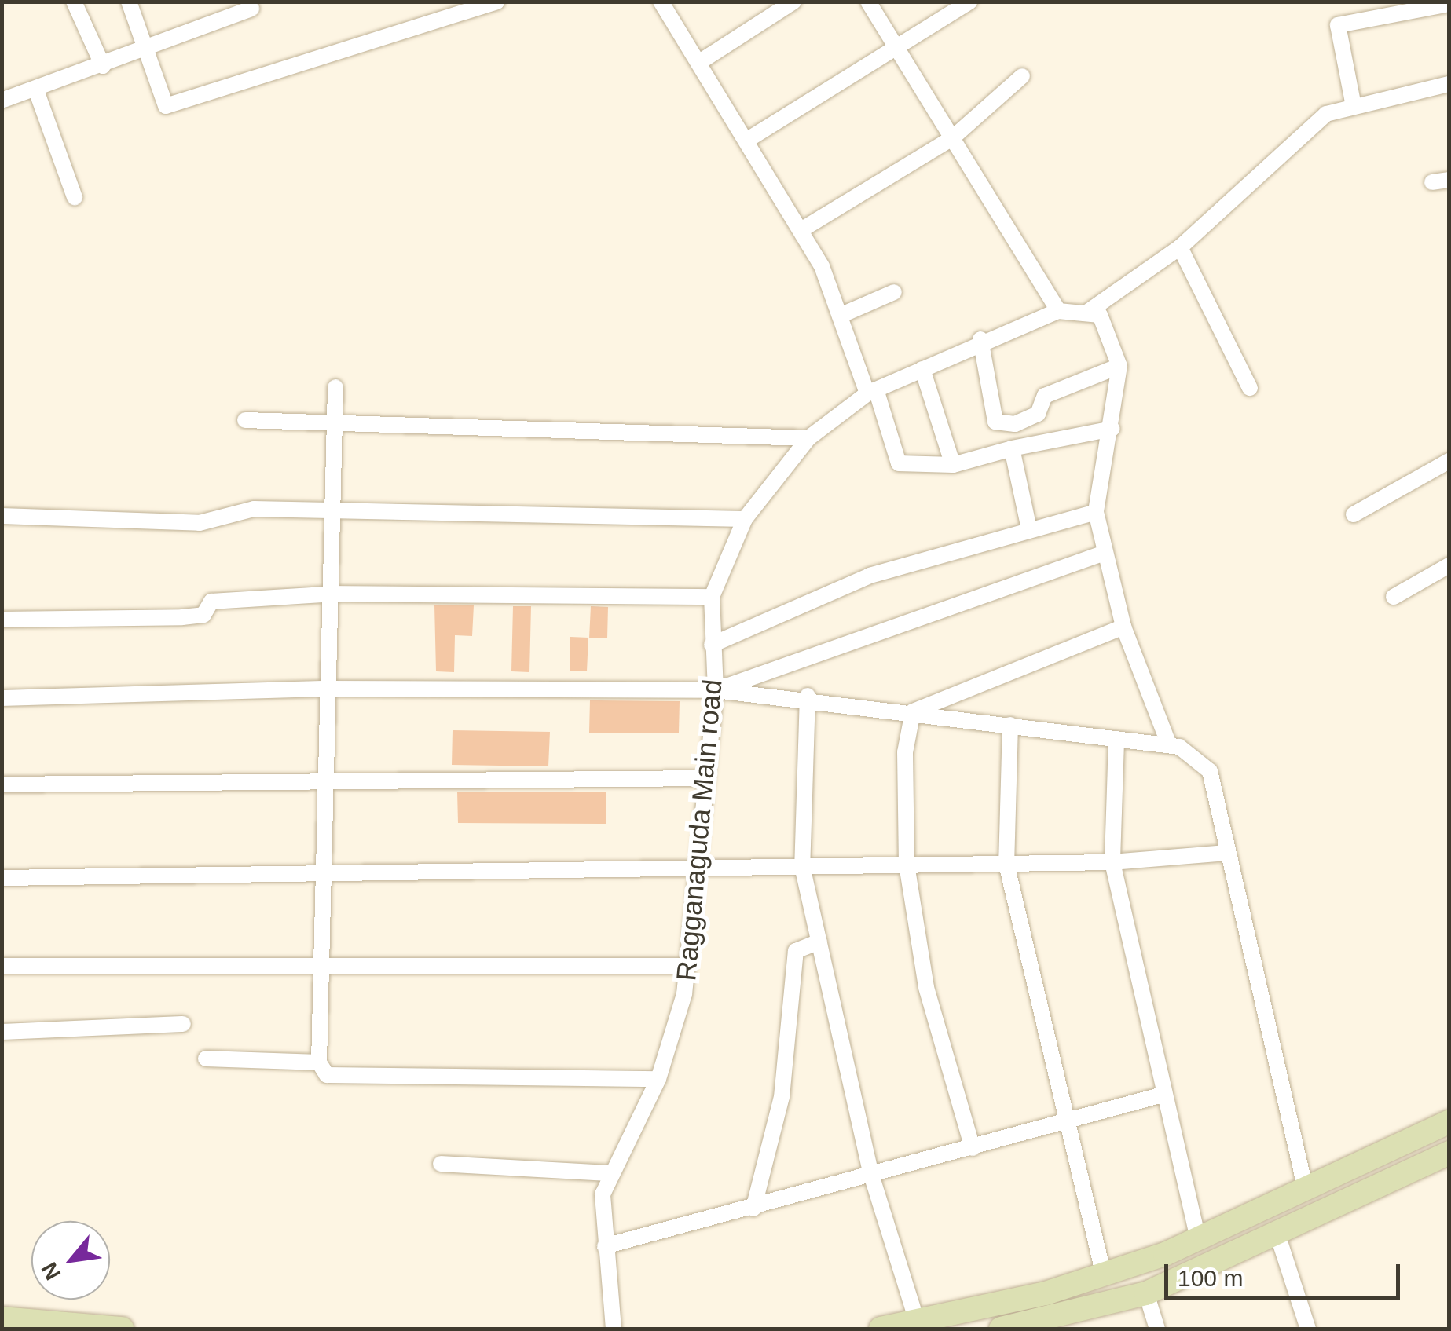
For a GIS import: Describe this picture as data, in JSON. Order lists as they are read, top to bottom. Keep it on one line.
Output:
{"streets":{"street":["Ragganaguda Main road"]},"scale_bar":"100 m","north":"bottom left"}
